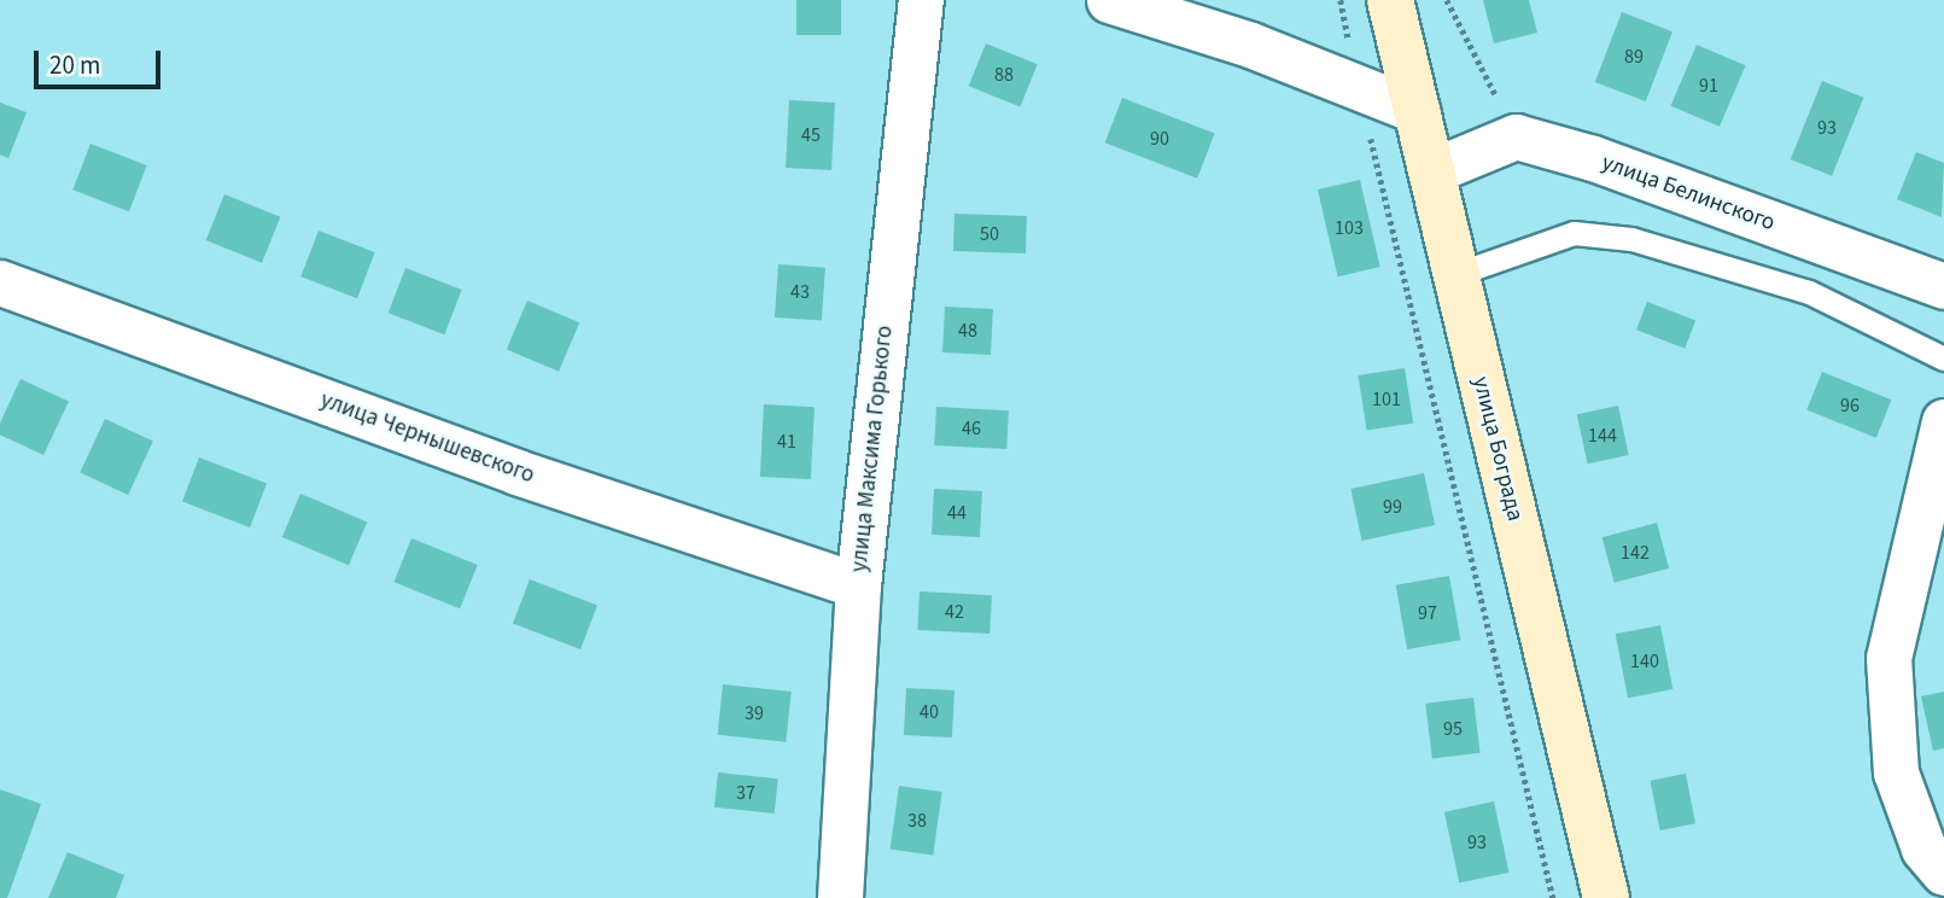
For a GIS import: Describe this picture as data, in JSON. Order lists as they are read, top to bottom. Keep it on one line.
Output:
{"streets":{"main road":["улица Бограда"],"street":["улица Белинского","улица Чернышевского","улица Максима Горького"]},"crossings":[["улица Чернышевского","улица Максима Горького"]],"house_numbers":["89","88","91","93","45","90","103","50","43","48","101","96","46","144","41","99","44","142","42","97","140","40","39","95","37","38","93"],"scale_bar":"20 m"}
